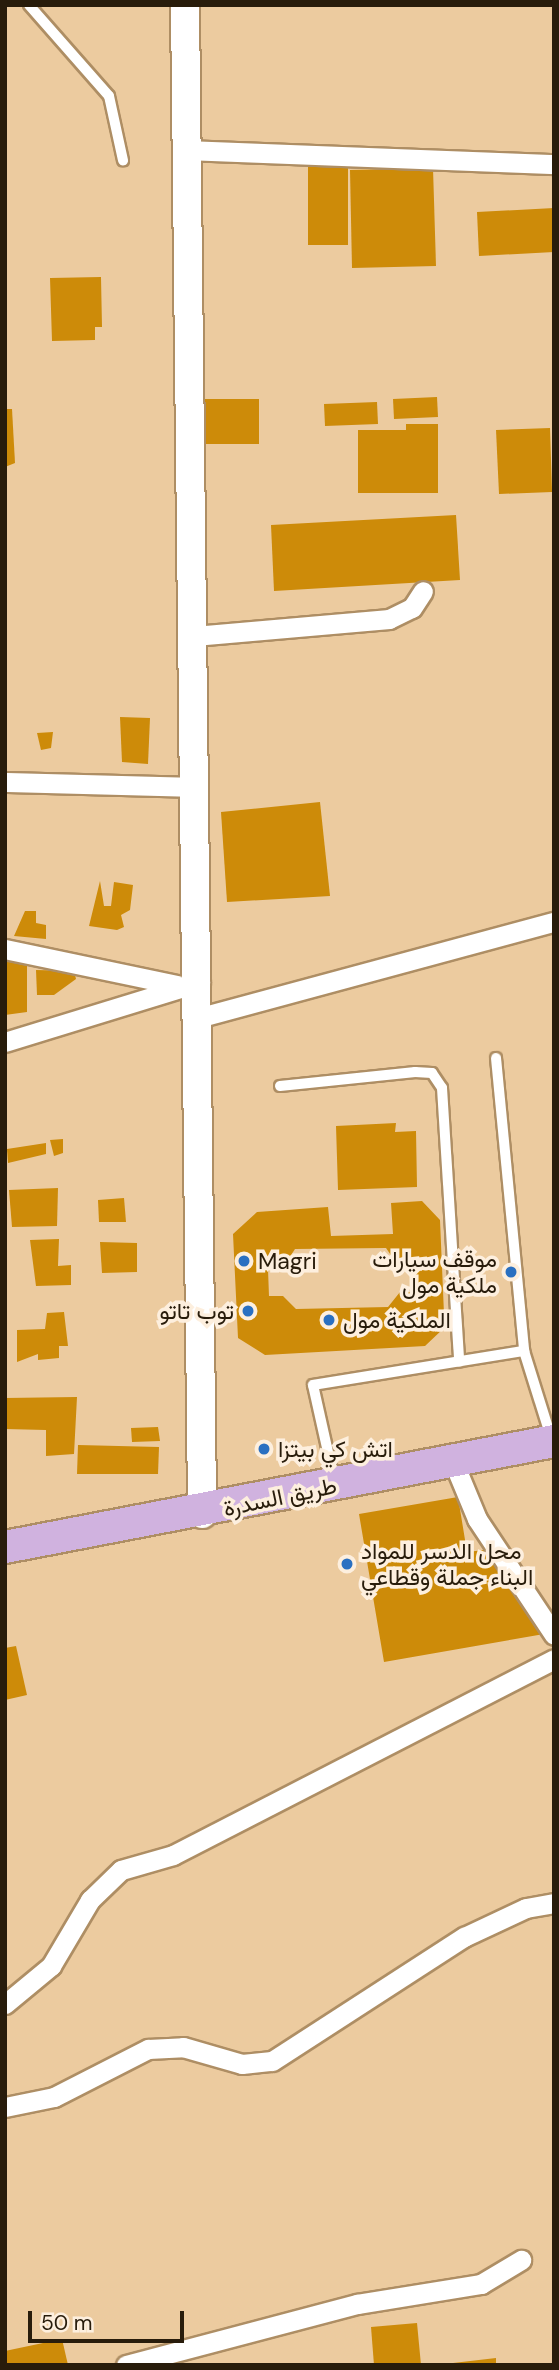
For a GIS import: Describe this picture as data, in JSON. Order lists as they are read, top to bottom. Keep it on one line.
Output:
{"streets":{"main road":["طريق السدرة"]},"places":["Magri","موقف سيارات ملكية مول","توب تاتو","الملكية مول","اتش كي بيتزا","محل الدسر للمواد البناء جملة وقطاعي"],"scale_bar":"50 m"}
